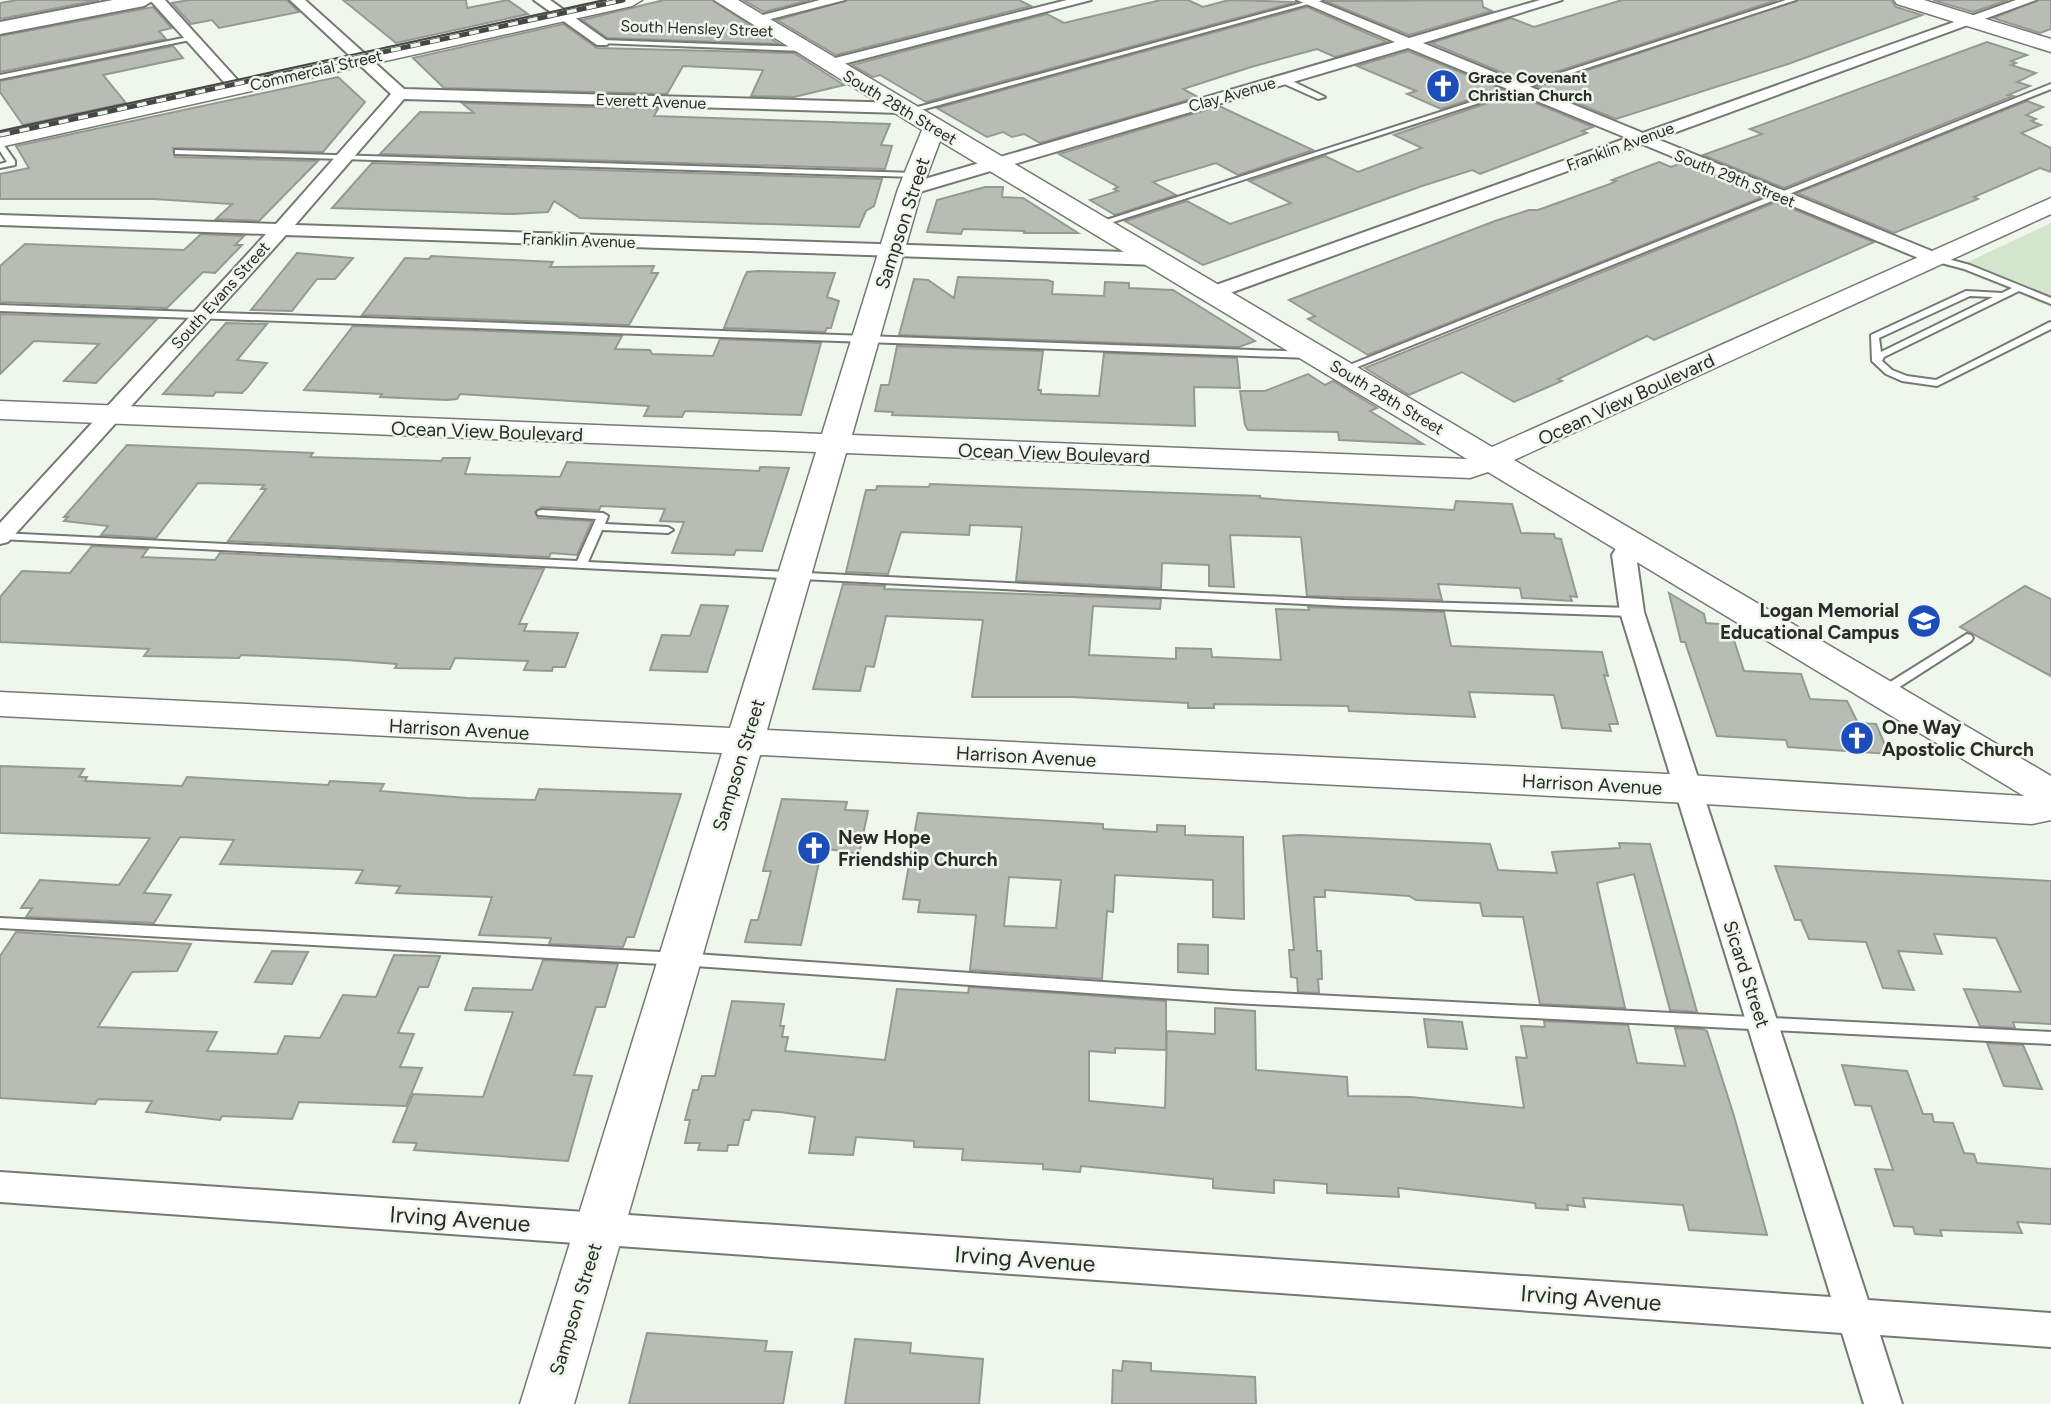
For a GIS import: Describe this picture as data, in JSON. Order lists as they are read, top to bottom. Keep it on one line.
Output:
{"streets":{"street":["South Hensley Street","Commercial Street","Clay Avenue","Everett Avenue","South 28th Street","Franklin Avenue","South 29th Street","Sampson Street","South Evans Street","Ocean View Boulevard","Harrison Avenue","Sicard Street","Irving Avenue"]},"crossings":[["South Hensley Street","Commercial Street"],["South Hensley Street","South 28th Street"],["Clay Avenue","South 28th Street"],["Clay Avenue","South 29th Street"],["Clay Avenue","Sampson Street"],["Everett Avenue","South 28th Street"],["Everett Avenue","South Evans Street"],["South 28th Street","Franklin Avenue"],["South 28th Street","Sampson Street"],["South 28th Street","Ocean View Boulevard"],["South 28th Street","Sicard Street"],["Franklin Avenue","South 29th Street"],["Franklin Avenue","Sampson Street"],["Franklin Avenue","South Evans Street"],["South 29th Street","Ocean View Boulevard"],["Sampson Street","Ocean View Boulevard"],["Sampson Street","Harrison Avenue"],["Sampson Street","Irving Avenue"],["South Evans Street","Ocean View Boulevard"],["Harrison Avenue","Sicard Street"],["Sicard Street","Irving Avenue"]],"places":{"church":["Grace Covenant Christian Church","One Way Apostolic Church","New Hope Friendship Church"],"school or university":["Logan Memorial Educational Campus"]}}
